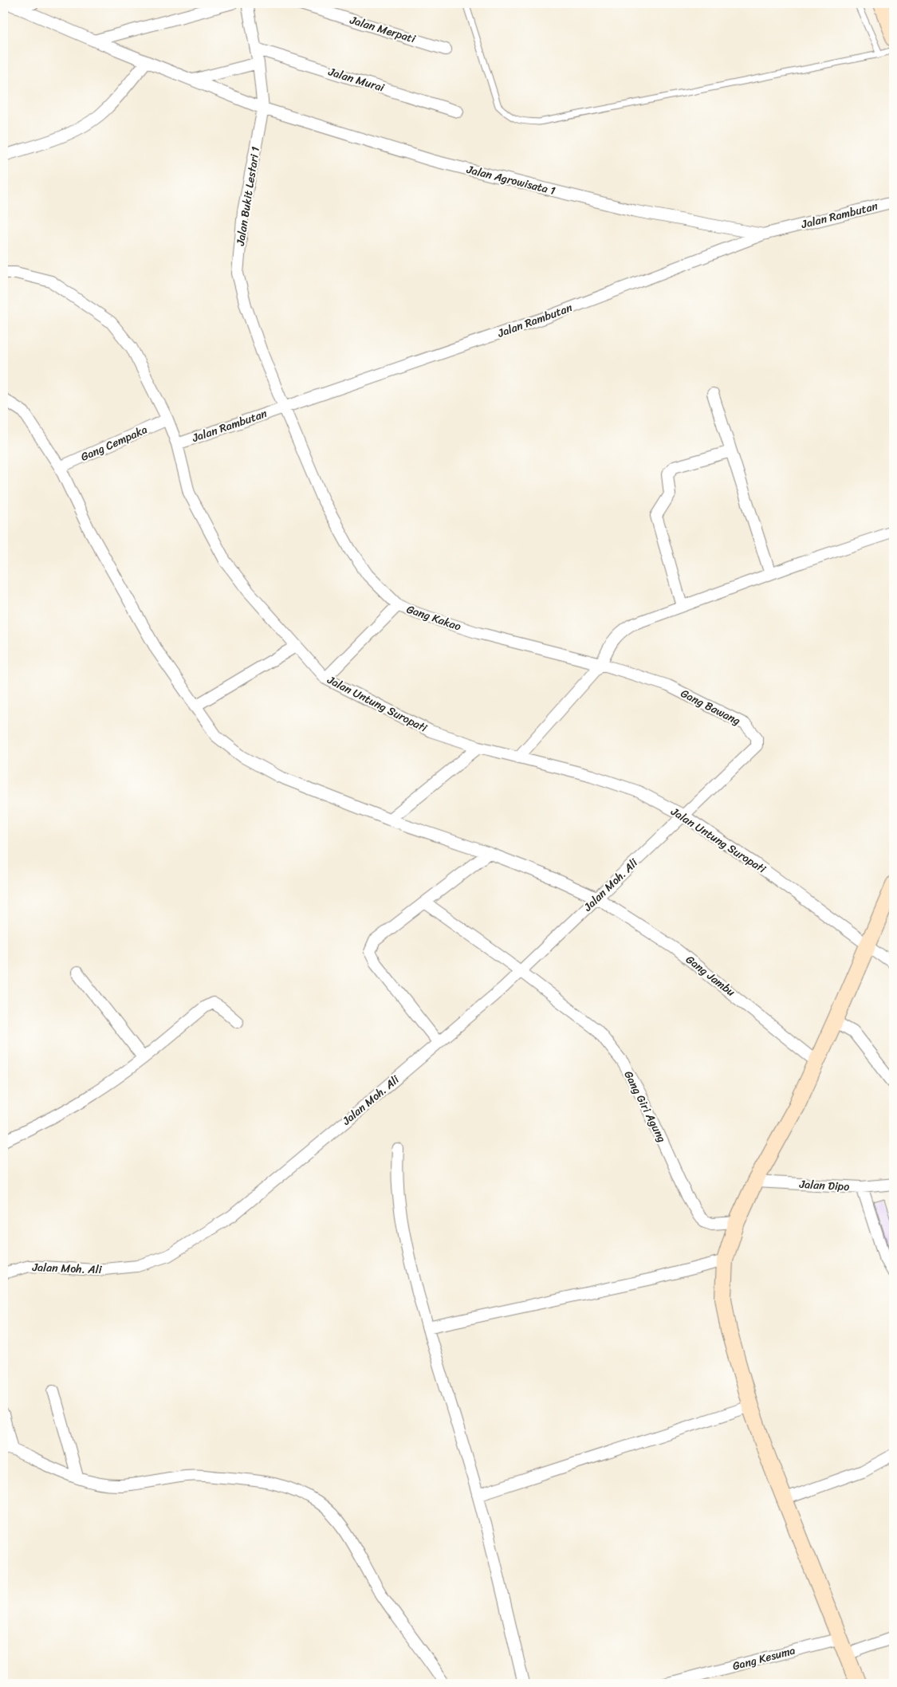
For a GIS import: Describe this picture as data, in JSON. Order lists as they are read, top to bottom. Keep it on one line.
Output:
{"streets":{"street":["Jalan Merpati","Jalan Murai","Jalan Agrowisata 1","Jalan Bukit Lestari 1","Jalan Rambutan","Gang Cempaka","Gang Kakao","Jalan Untung Suropati","Gang Bawang","Jalan Moh. Ali","Gang Jambu","Gang Giri Agung","Jalan Dipo","Gang Kesuma"]},"crossings":[["Jalan Murai","Jalan Bukit Lestari 1"],["Jalan Agrowisata 1","Jalan Bukit Lestari 1"],["Jalan Agrowisata 1","Jalan Rambutan"],["Jalan Bukit Lestari 1","Jalan Rambutan"],["Jalan Bukit Lestari 1","Gang Kakao"],["Jalan Rambutan","Gang Kakao"],["Jalan Rambutan","Jalan Untung Suropati"],["Gang Cempaka","Jalan Untung Suropati"],["Gang Cempaka","Gang Jambu"],["Gang Kakao","Gang Bawang"],["Jalan Untung Suropati","Gang Bawang"],["Jalan Untung Suropati","Jalan Moh. Ali"],["Gang Bawang","Jalan Moh. Ali"],["Jalan Moh. Ali","Gang Jambu"],["Jalan Moh. Ali","Gang Giri Agung"]]}
